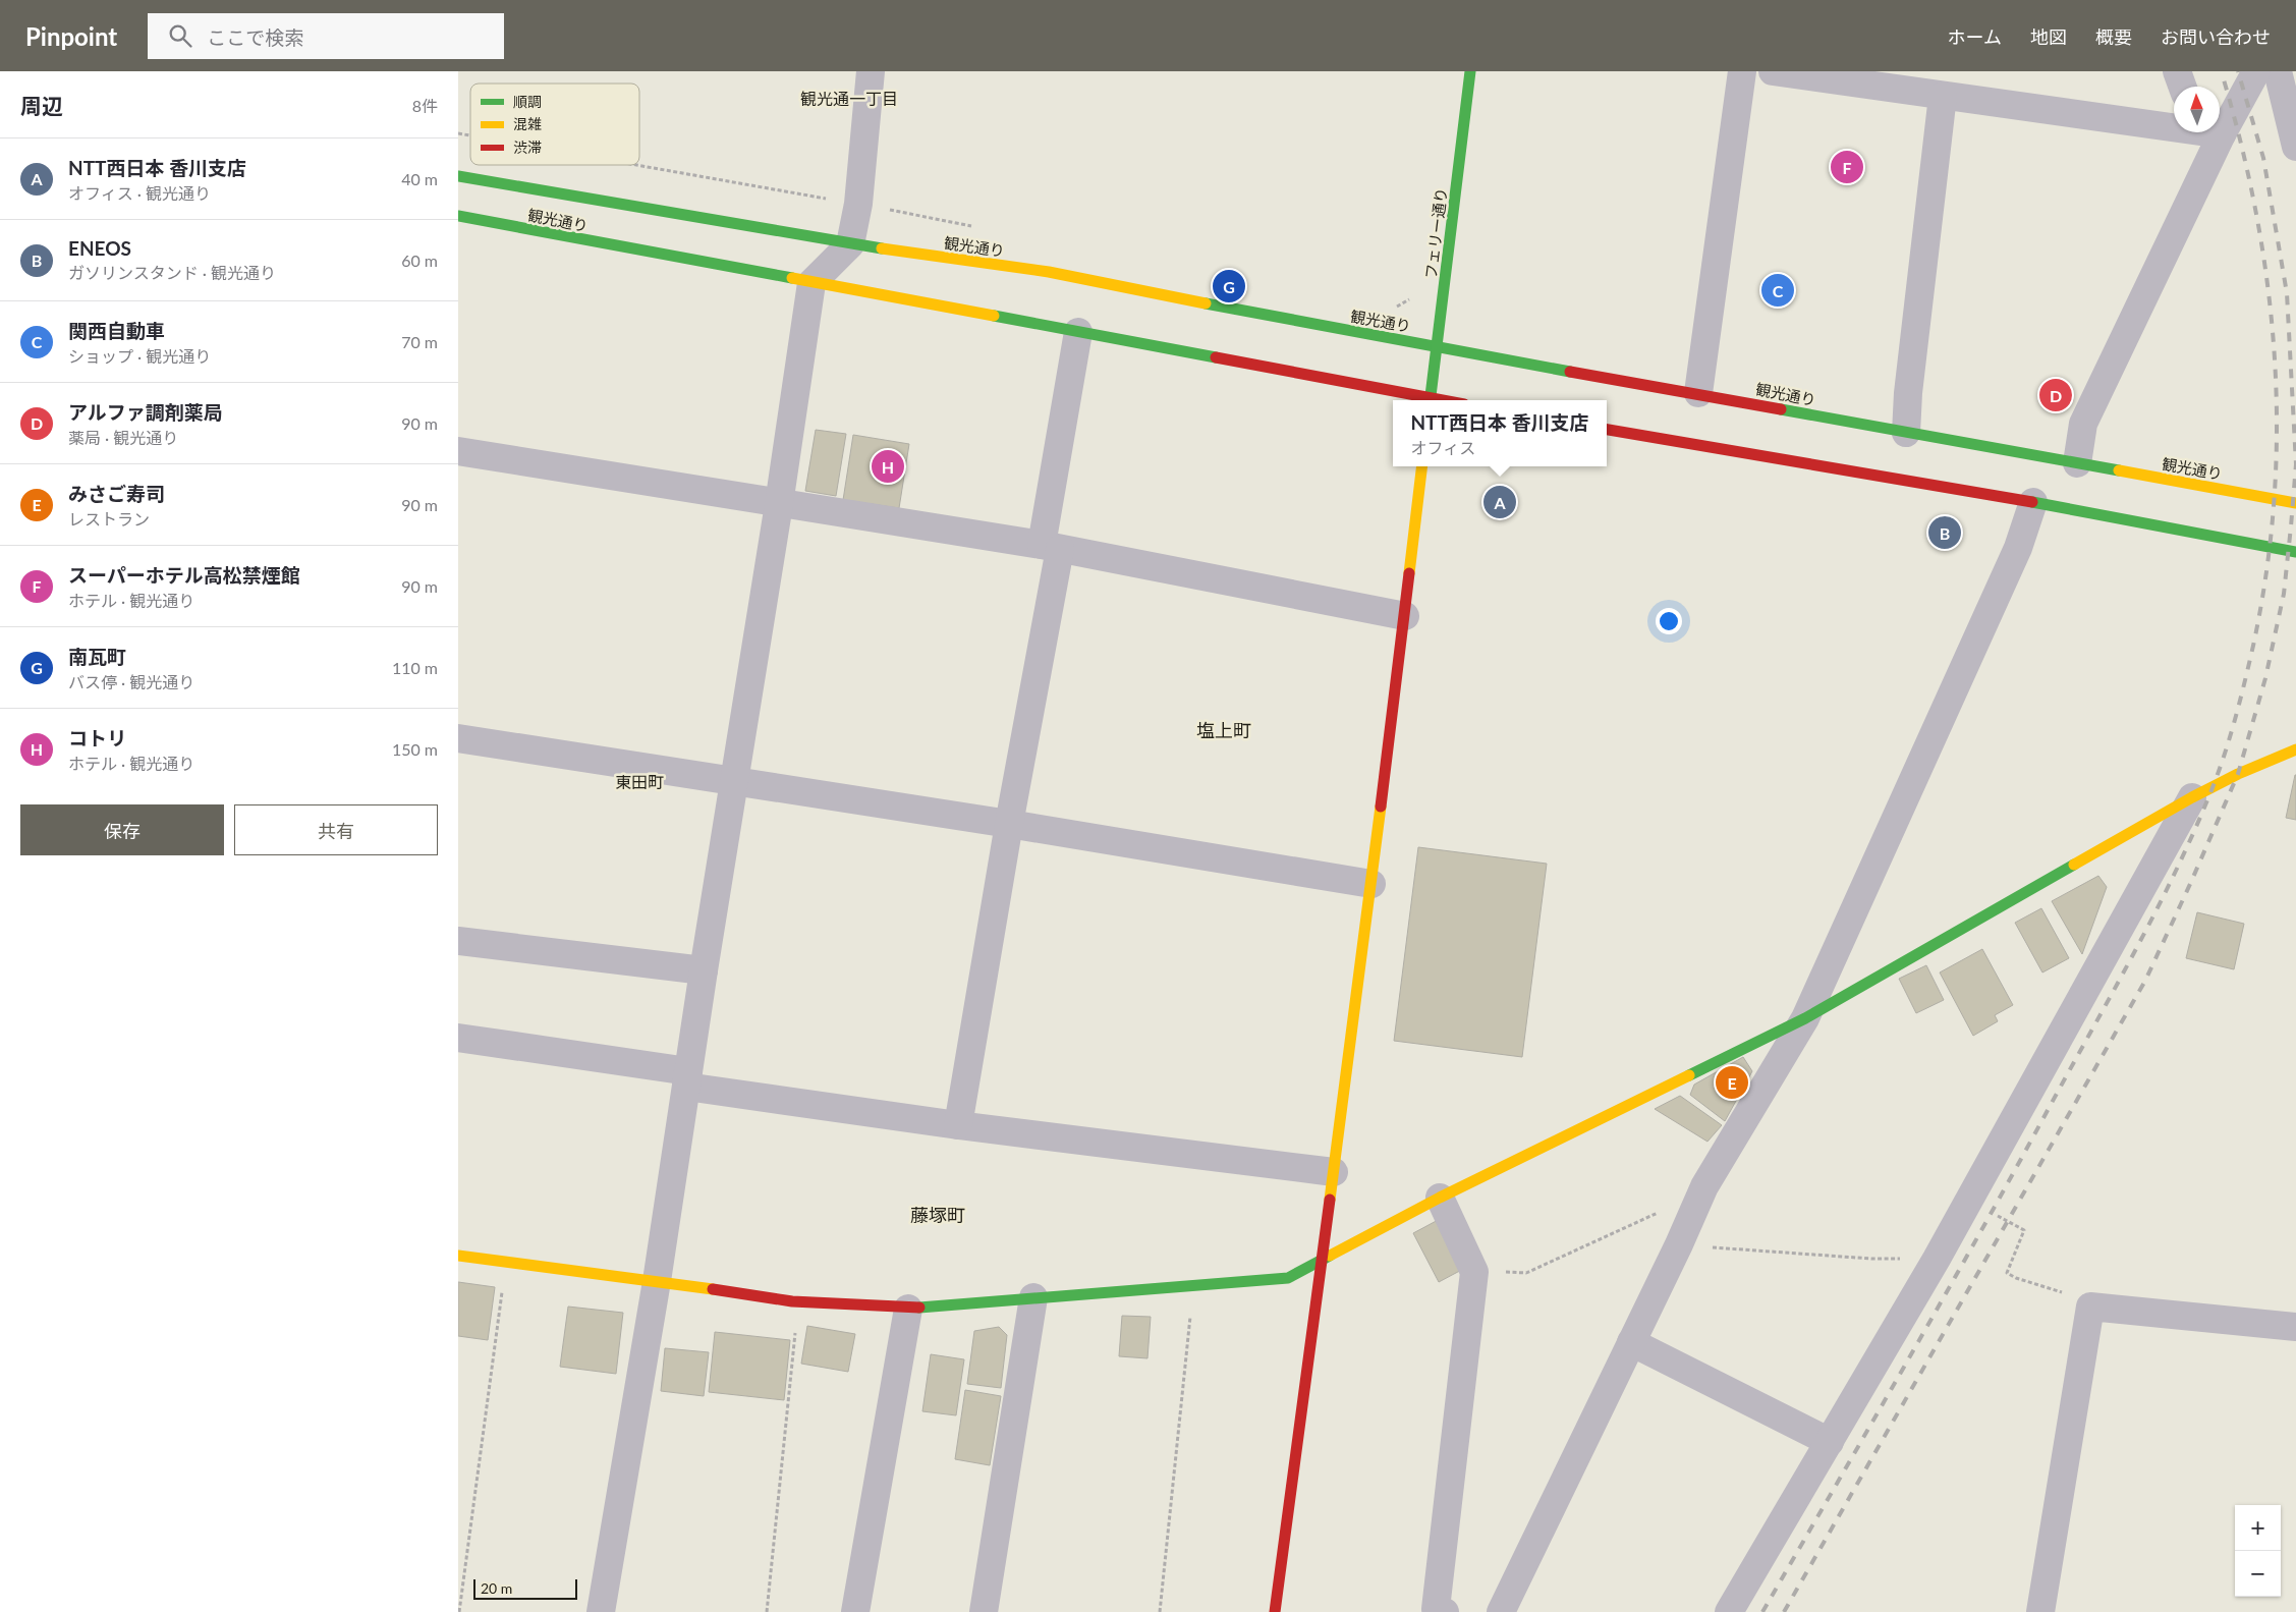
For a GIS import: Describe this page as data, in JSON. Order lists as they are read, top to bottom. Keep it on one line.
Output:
{"streets":{"main road":["観光通り","フェリー通り"]},"crossings":[["観光通り","フェリー通り"]],"districts":["観光通一丁目","塩上町","東田町","藤塚町"],"legend":["順調","混雑","渋滞"],"scale_bar":"20 m","north":"top","page":{"header":"Pinpoint","search":"ここで検索","nav":["ホーム","地図","概要","お問い合わせ"],"heading":["周辺","8件"],"list":[{"mark":"A","name":"NTT西日本 香川支店","note":"オフィス · 観光通り","value":"40 m"},{"mark":"B","name":"ENEOS","note":"ガソリンスタンド · 観光通り","value":"60 m"},{"mark":"C","name":"関西自動車","note":"ショップ · 観光通り","value":"70 m"},{"mark":"D","name":"アルファ調剤薬局","note":"薬局 · 観光通り","value":"90 m"},{"mark":"E","name":"みさご寿司","note":"レストラン","value":"90 m"},{"mark":"F","name":"スーパーホテル高松禁煙館","note":"ホテル · 観光通り","value":"90 m"},{"mark":"G","name":"南瓦町","note":"バス停 · 観光通り","value":"110 m"},{"mark":"H","name":"コトリ","note":"ホテル · 観光通り","value":"150 m"}],"pins":["F","G","C","D","H","A","B","E"],"popup":["NTT西日本 香川支店","オフィス"],"buttons":["保存","共有"],"map_buttons":["+","−"],"scale":"20 m"}}
